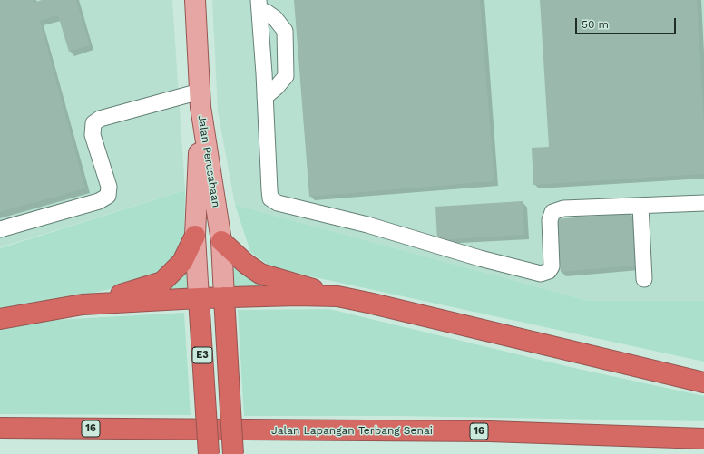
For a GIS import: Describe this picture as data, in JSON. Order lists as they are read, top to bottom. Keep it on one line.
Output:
{"streets":{"highway":["E3","16","Jalan Lapangan Terbang Senai"],"main road":["Jalan Perusahaan"]},"crossings":[["Jalan Perusahaan","E3"]],"scale_bar":"50 m"}
